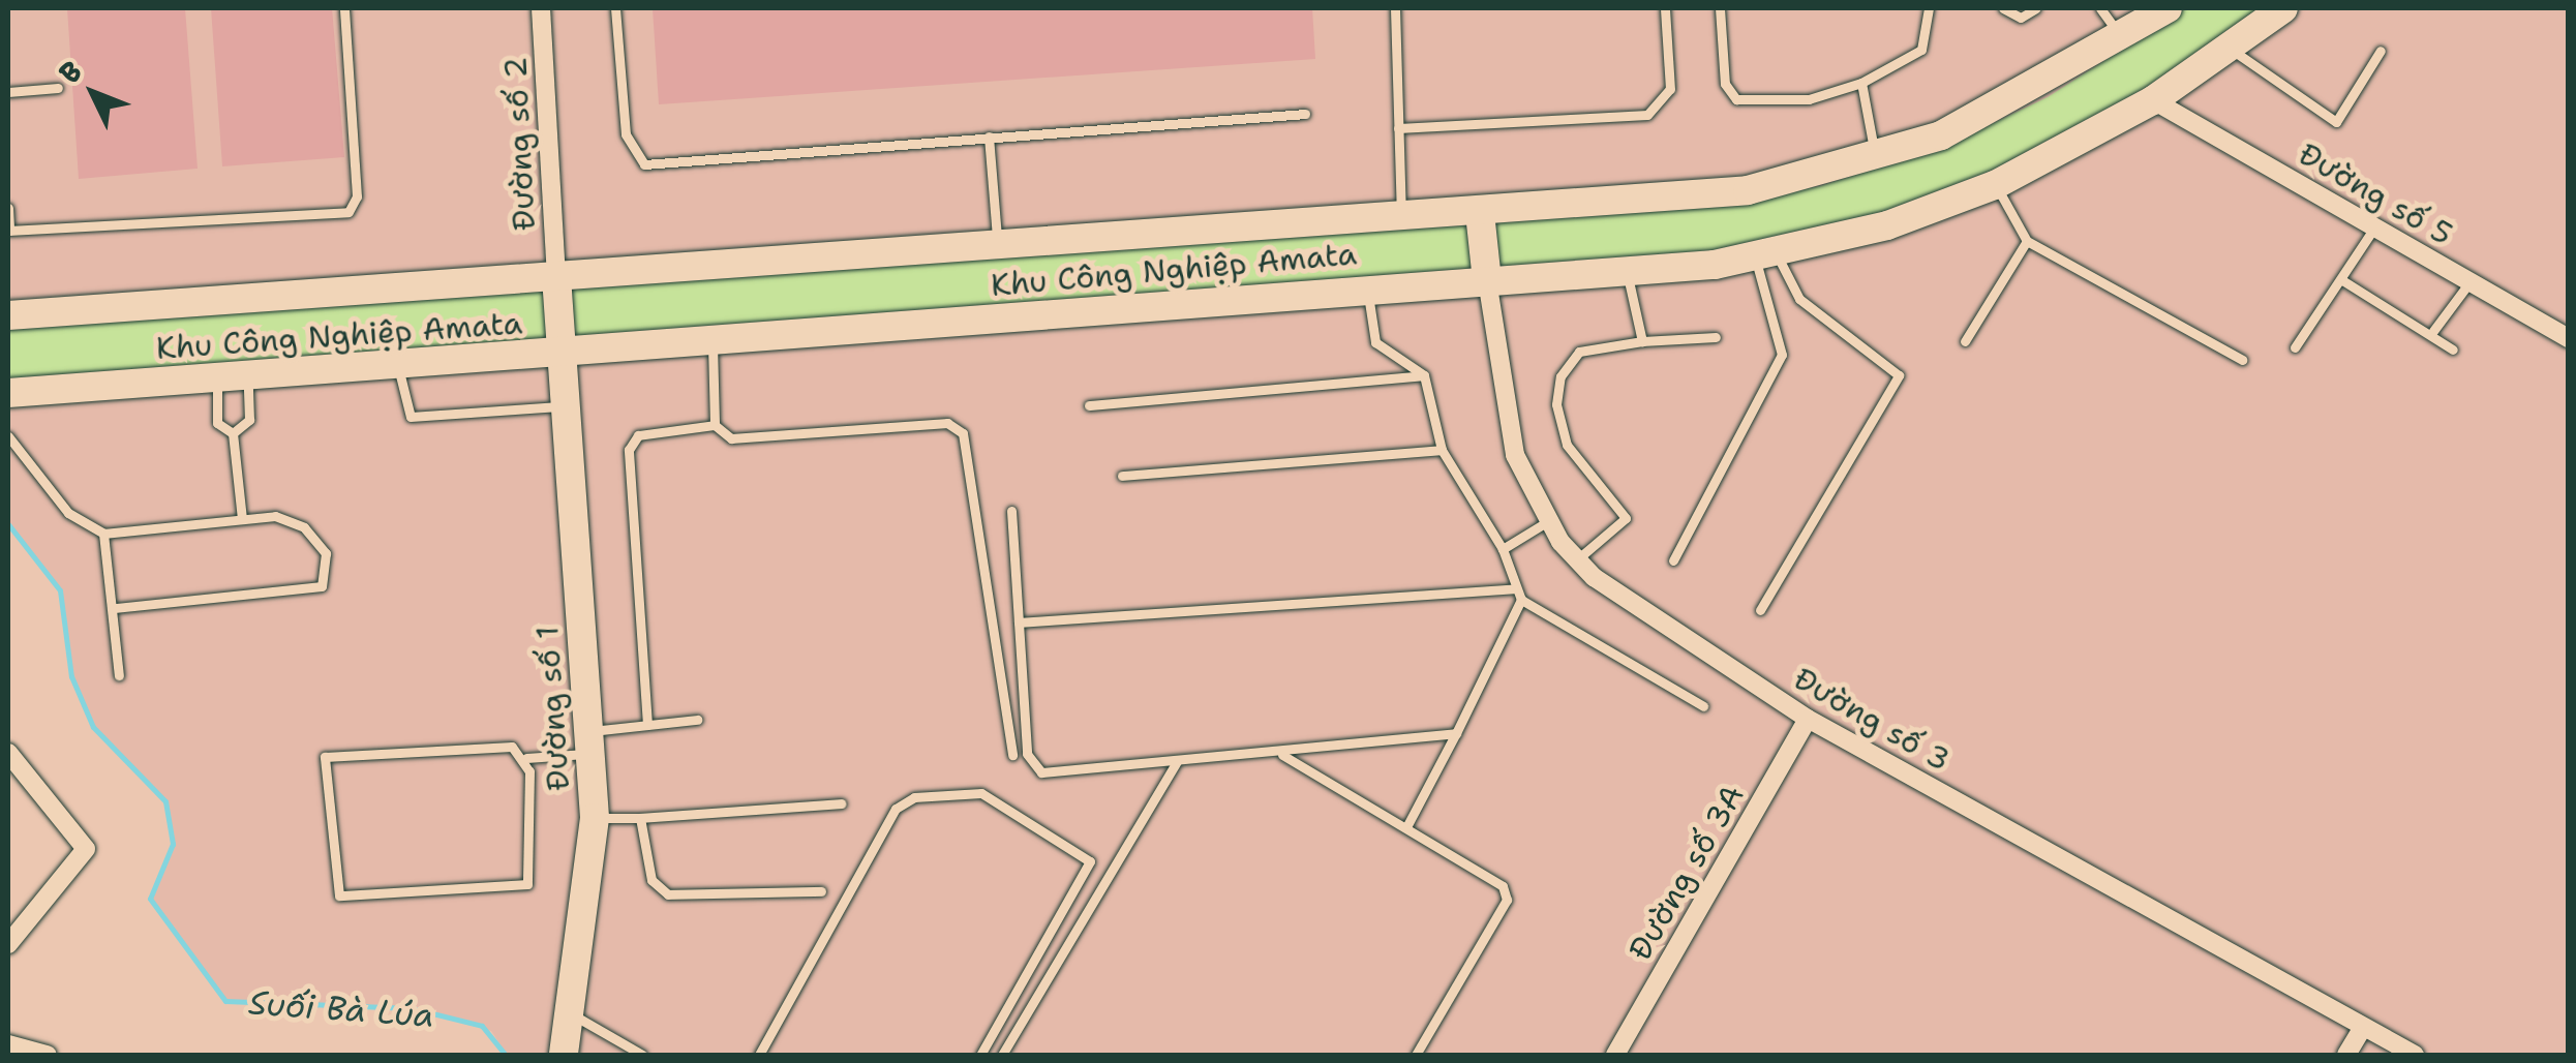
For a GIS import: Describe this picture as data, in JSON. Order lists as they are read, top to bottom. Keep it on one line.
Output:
{"streets":{"street":["Đường số 2","Đường số 5","Khu Công Nghiệp Amata","Đường số 1","Đường số 3","Đường số 3A"]},"crossings":[["Đường số 2","Khu Công Nghiệp Amata"],["Đường số 2","Đường số 1"],["Đường số 5","Khu Công Nghiệp Amata"],["Khu Công Nghiệp Amata","Đường số 1"],["Khu Công Nghiệp Amata","Đường số 3"],["Đường số 3","Đường số 3A"]],"water":["Suối Bà Lúa"],"north":"top left"}
